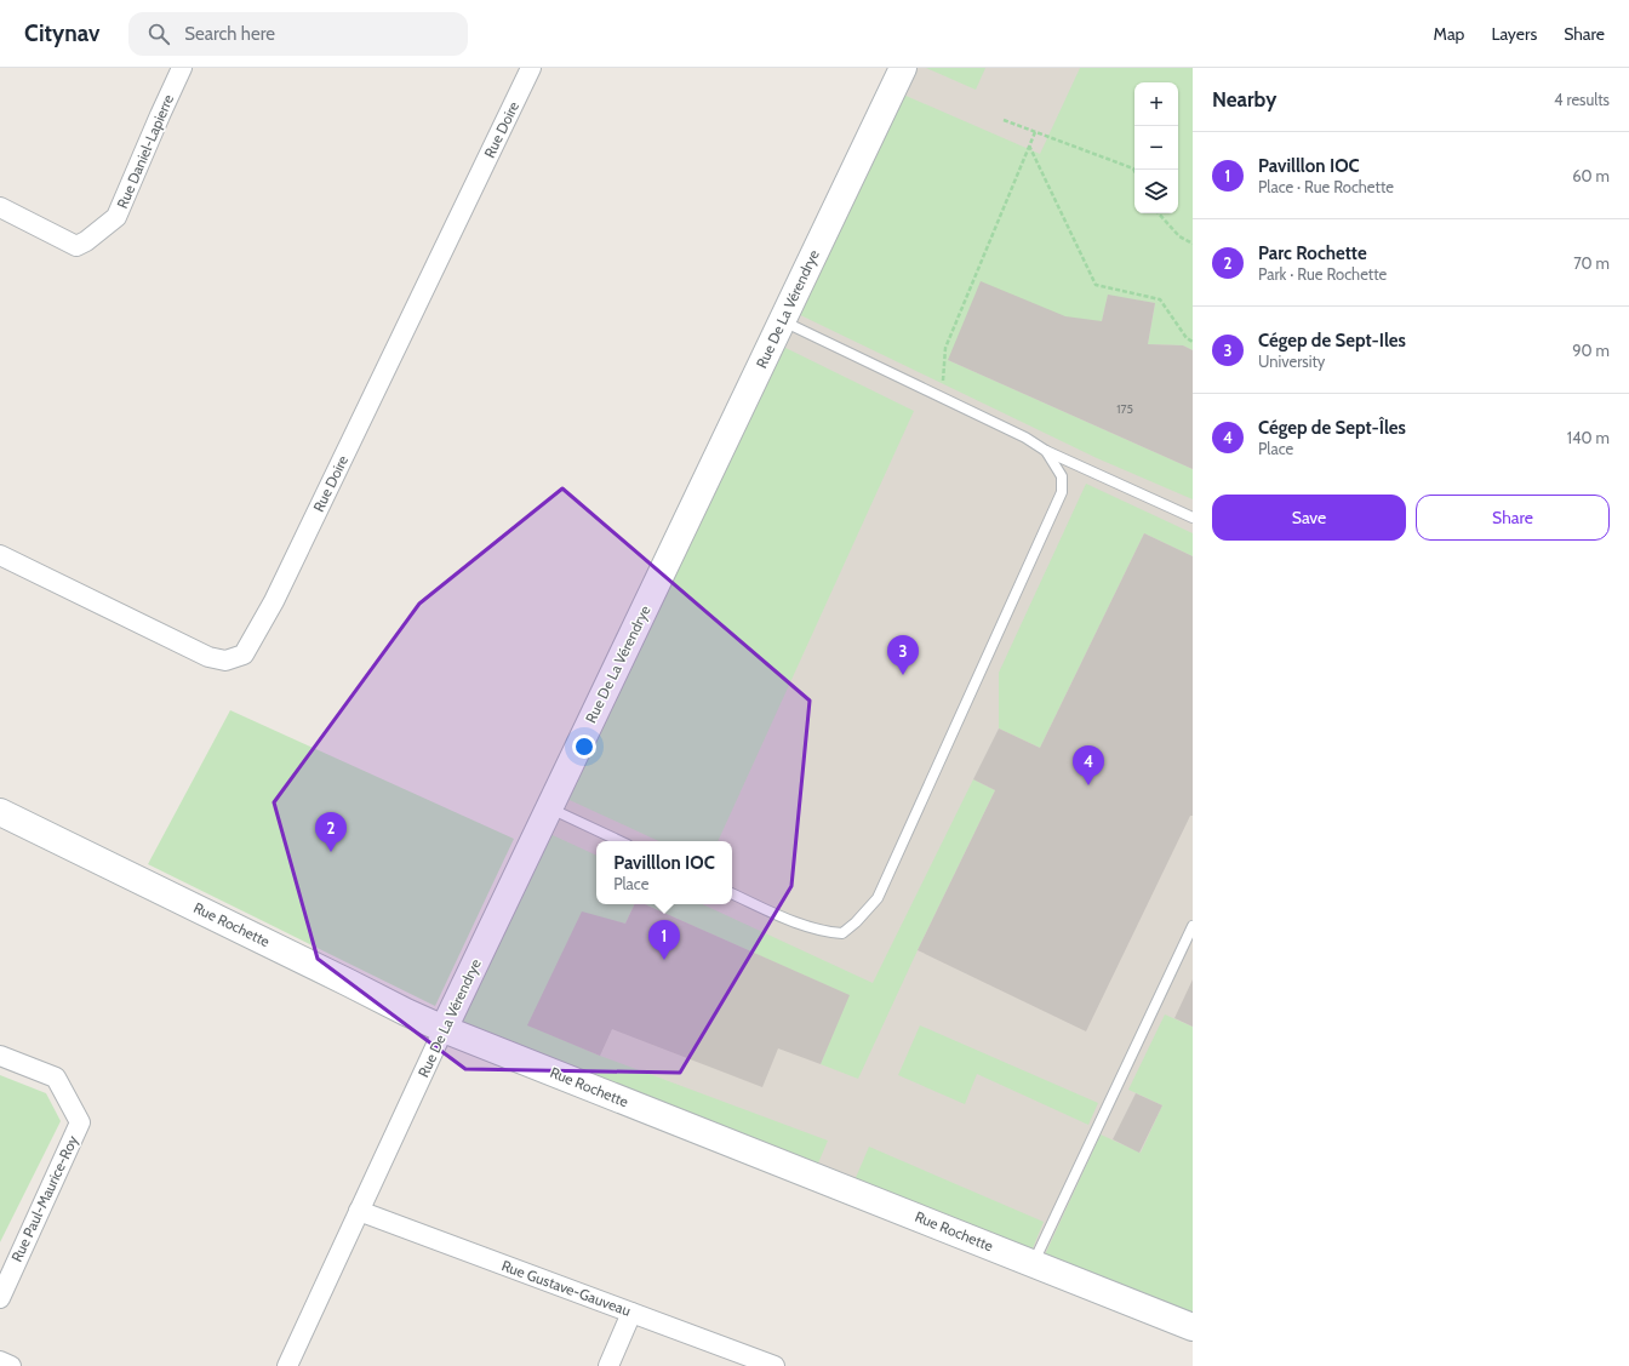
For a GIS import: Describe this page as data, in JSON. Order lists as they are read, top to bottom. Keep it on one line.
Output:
{"streets":{"street":["Rue Doire","Rue Daniel-Lapierre","Rue De La Vérendrye","Rue Rochette","Rue Paul-Maurice-Roy","Rue Gustave-Gauveau"]},"crossings":[["Rue De La Vérendrye","Rue Rochette"],["Rue De La Vérendrye","Rue Gustave-Gauveau"]],"house_numbers":["175"],"page":{"header":"Citynav","search":"Search here","nav":["Map","Layers","Share"],"heading":["Nearby","4 results"],"map_buttons":["+","−"],"list":[{"mark":"1","name":"Pavilllon IOC","note":"Place · Rue Rochette","value":"60 m"},{"mark":"2","name":"Parc Rochette","note":"Park · Rue Rochette","value":"70 m"},{"mark":"3","name":"Cégep de Sept-Iles","note":"University","value":"90 m"},{"mark":"4","name":"Cégep de Sept-Îles","note":"Place","value":"140 m"}],"buttons":["Save","Share"],"pins":["3","4","2","1"],"popup":["Pavilllon IOC","Place"]}}
